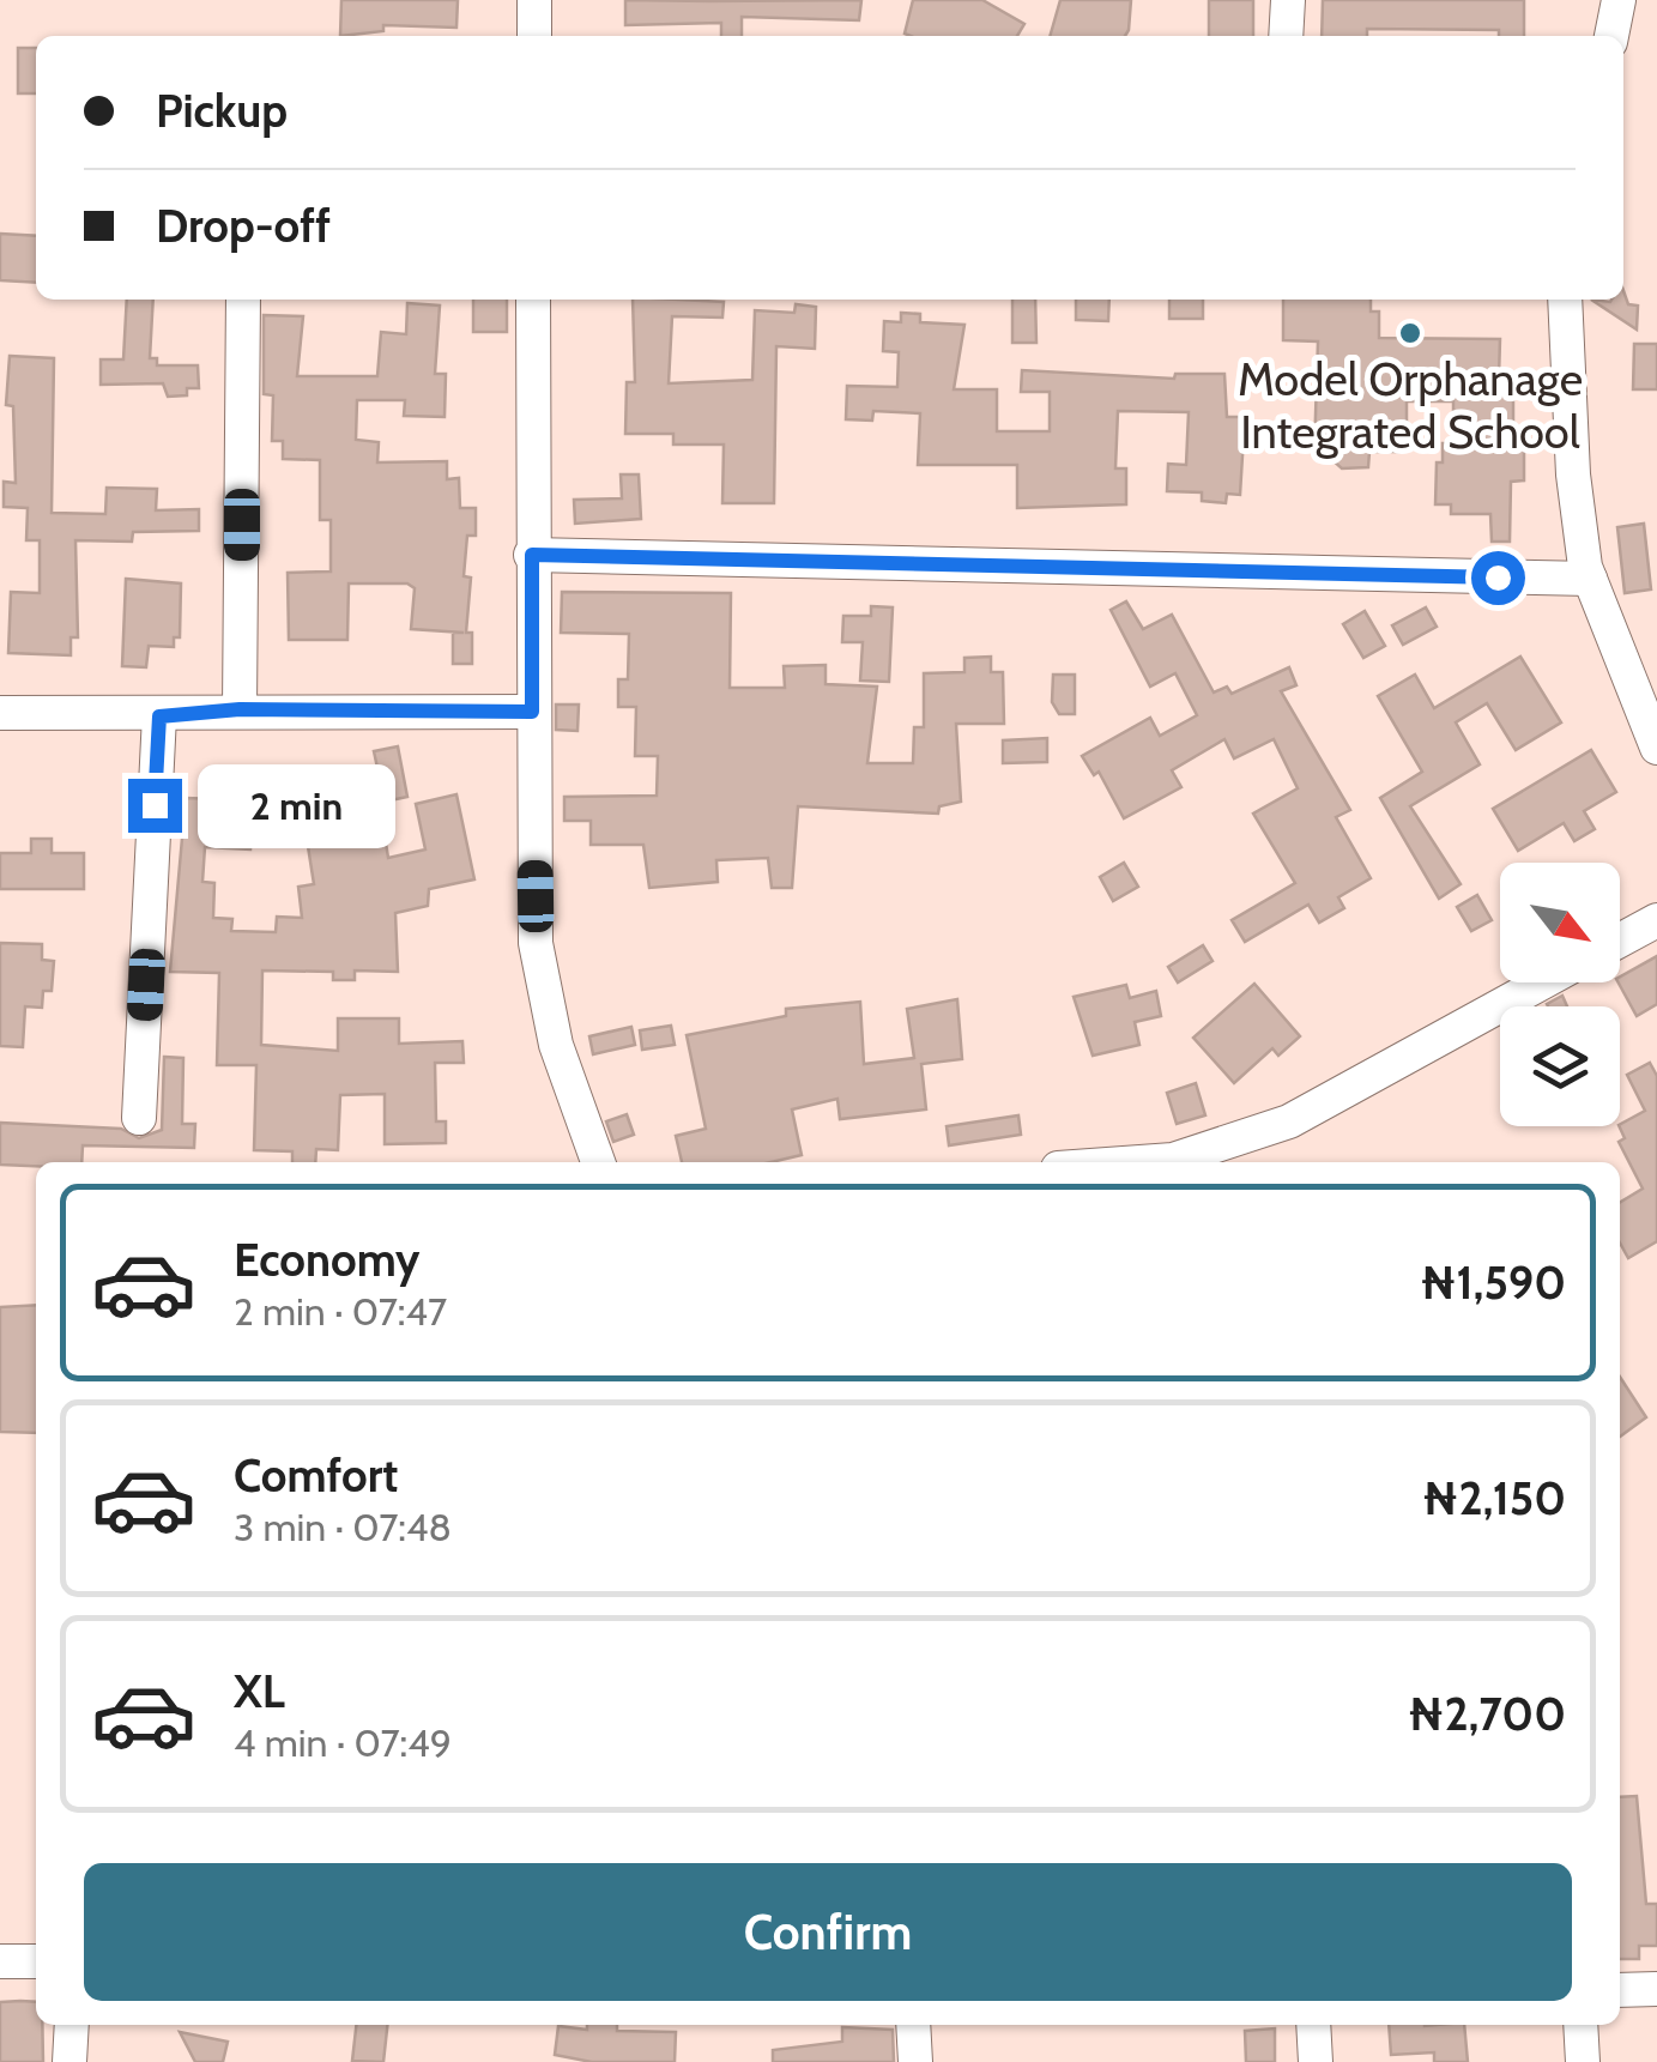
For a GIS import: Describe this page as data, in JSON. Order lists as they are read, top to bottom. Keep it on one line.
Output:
{"places":["Model Orphanage Integrated School"],"north":"bottom right","page":{"banner":["Pickup","Drop-off"],"bubble":"2 min","list":[{"name":"Economy","note":"2 min · 07:47","value":"₦1,590"},{"name":"Comfort","note":"3 min · 07:48","value":"₦2,150"},{"name":"XL","note":"4 min · 07:49","value":"₦2,700"}],"buttons":"Confirm"}}
